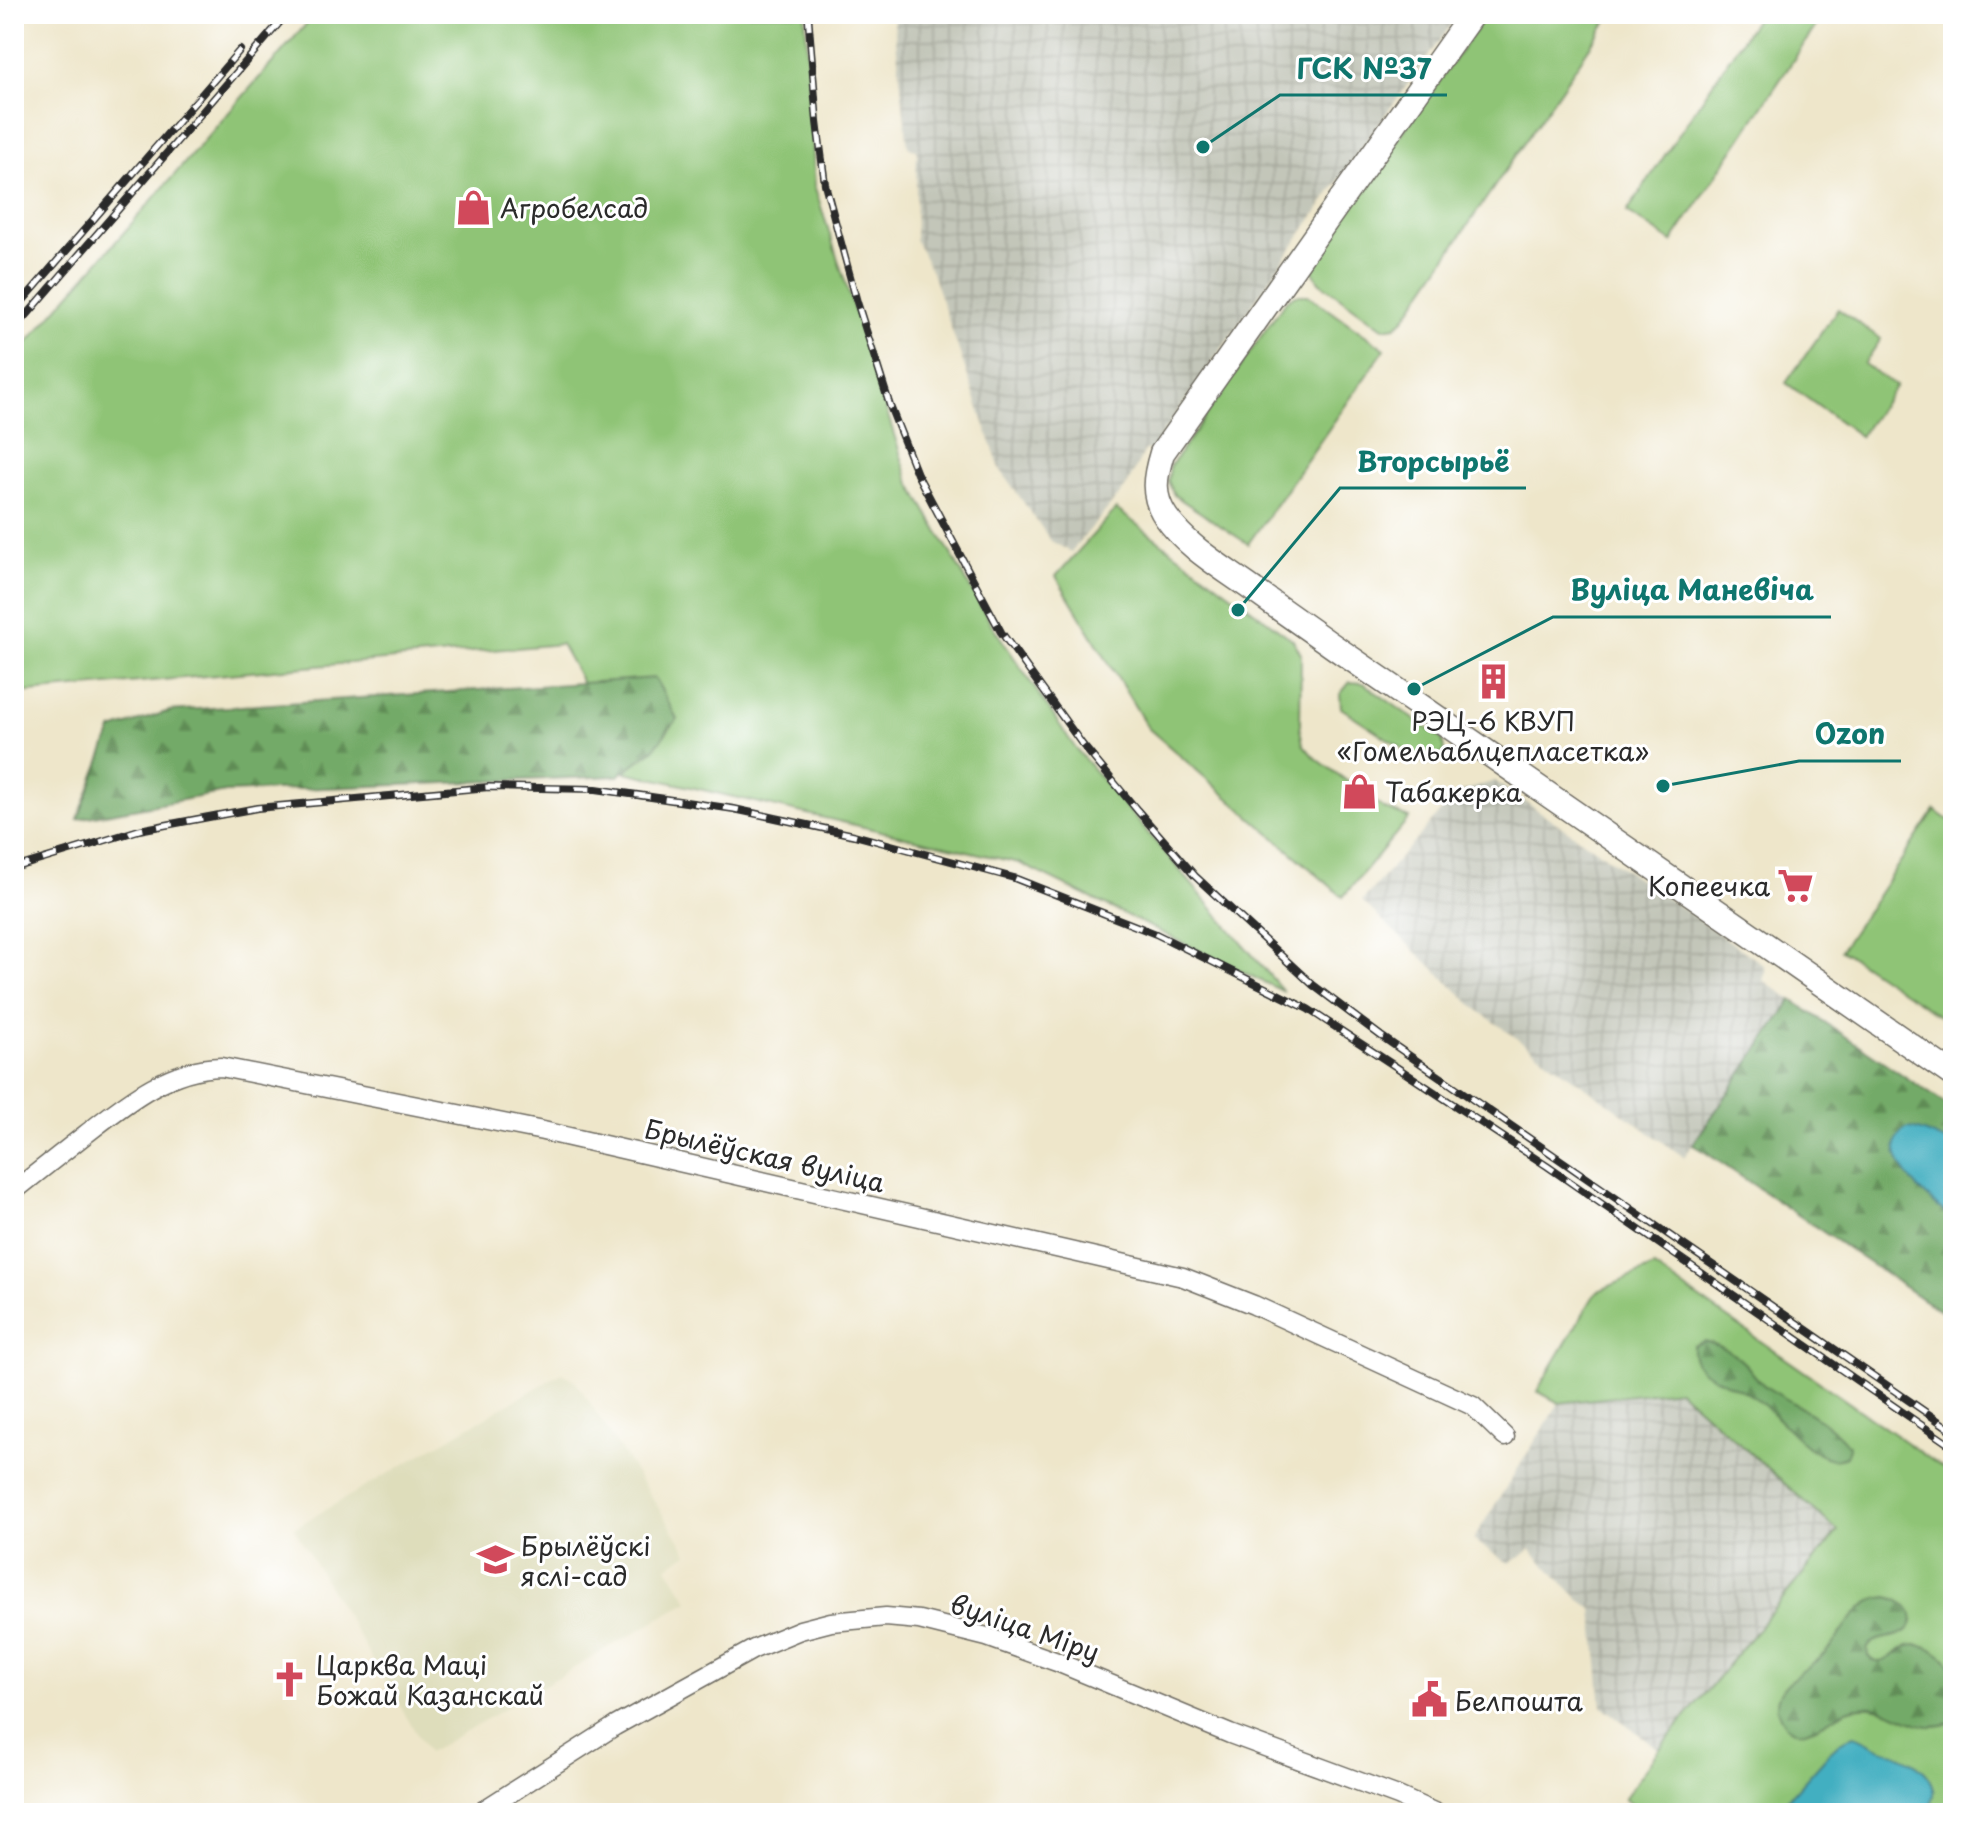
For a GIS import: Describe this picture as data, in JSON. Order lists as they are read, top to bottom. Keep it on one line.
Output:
{"streets":{"street":["Брылёўская вуліца","вуліца Міру"]},"places":{"other":["ГСК №37","Вторсырьё","Вуліца Маневіча","Ozon"],"shop":["Агробелсад","Табакерка"],"building":["РЭЦ-6 КВУП «Гомельаблцепласетка»"],"supermarket":["Копеечка"],"school or university":["Брылёўскі яслі-сад"],"church":["Царква Маці Божай Казанскай"],"public building":["Белпошта"]}}
